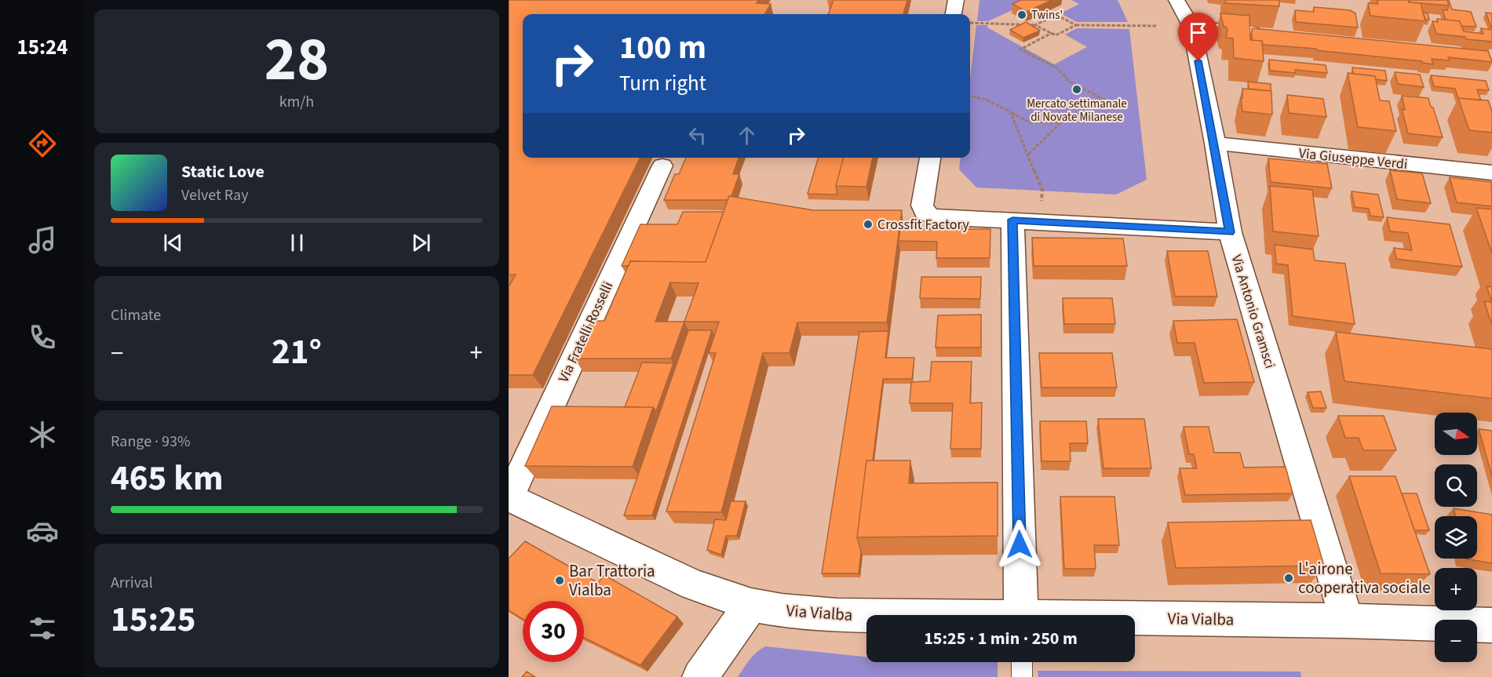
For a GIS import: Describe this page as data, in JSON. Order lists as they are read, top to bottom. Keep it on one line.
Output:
{"streets":{"street":["Via Giuseppe Verdi","Via Antonio Gramsci","Via Fratelli Rosselli","Via Vialba"]},"crossings":[["Via Giuseppe Verdi","Via Antonio Gramsci"],["Via Antonio Gramsci","Via Vialba"],["Via Fratelli Rosselli","Via Vialba"]],"places":["Twins'","Mercato settimanale di Novate Milanese","Crossfit Factory","L'airone cooperativa sociale","Bar Trattoria Vialba"],"north":"right","page":{"tabs":"15:24","tile":[["28","km/h"],"Climate",["Range · 93%","465 km"],["Arrival","15:25"]],"turn":["100 m","Turn right"],"song":["Static Love","Velvet Ray"],"heat":["−","21°","+"],"map_buttons":["+","−"],"limit":"30","trip":"15:25 · 1 min · 250 m"}}
